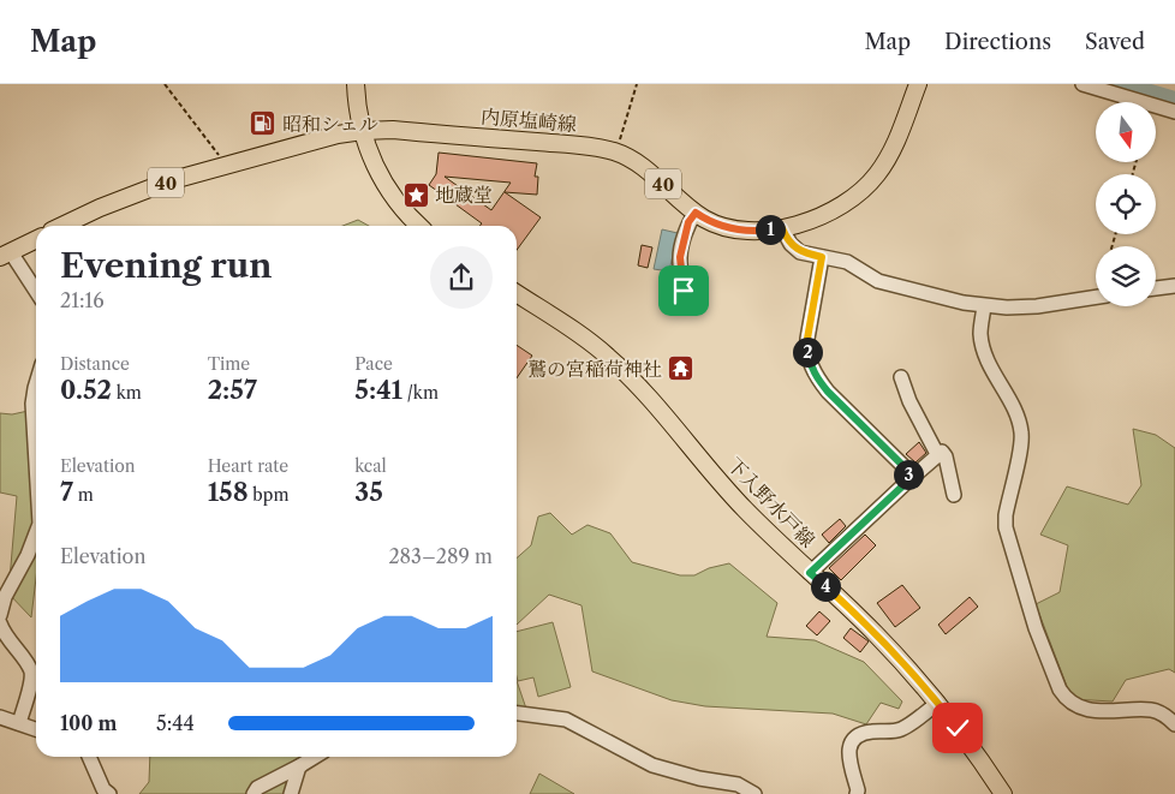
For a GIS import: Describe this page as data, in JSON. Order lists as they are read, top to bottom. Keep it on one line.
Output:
{"streets":{"main road":["内原塩崎線","40","下入野水戸線"]},"places":{"fuel station":["昭和シェル"],"place":["地蔵堂"],"temple":["鷲の宮稲荷神社"]},"north":"bottom","page":{"header":"Map","nav":["Map","Directions","Saved"],"pins":["1","2","3","4"],"heading":["Evening run","21:16"],"stats":[["Distance","0.52 km"],["Time","2:57"],["Pace","5:41 /km"],["Elevation","7 m"],["Heart rate","158 bpm"],["kcal","35"]],"chart":["Elevation","283–289 m"],"list":[{"name":"100 m","note":"5:44"}]}}
